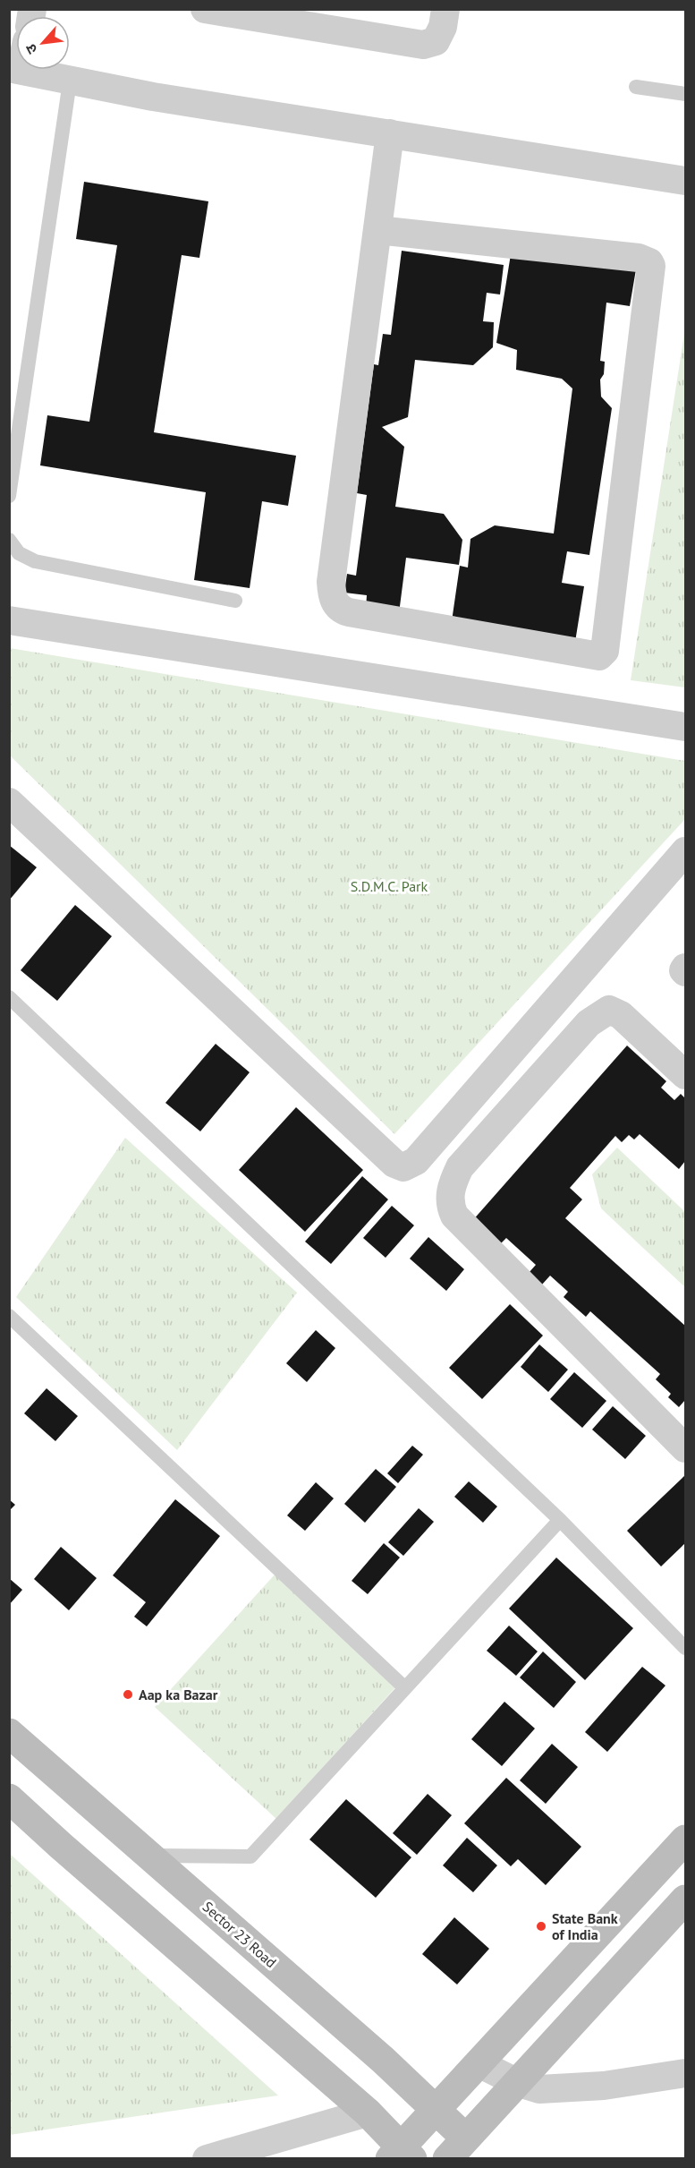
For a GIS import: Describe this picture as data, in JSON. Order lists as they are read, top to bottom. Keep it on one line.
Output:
{"streets":{"street":["Sector 23 Road"]},"parks":["S.D.M.C. Park"],"places":["Aap ka Bazar","State Bank of India"],"north":"bottom left"}
